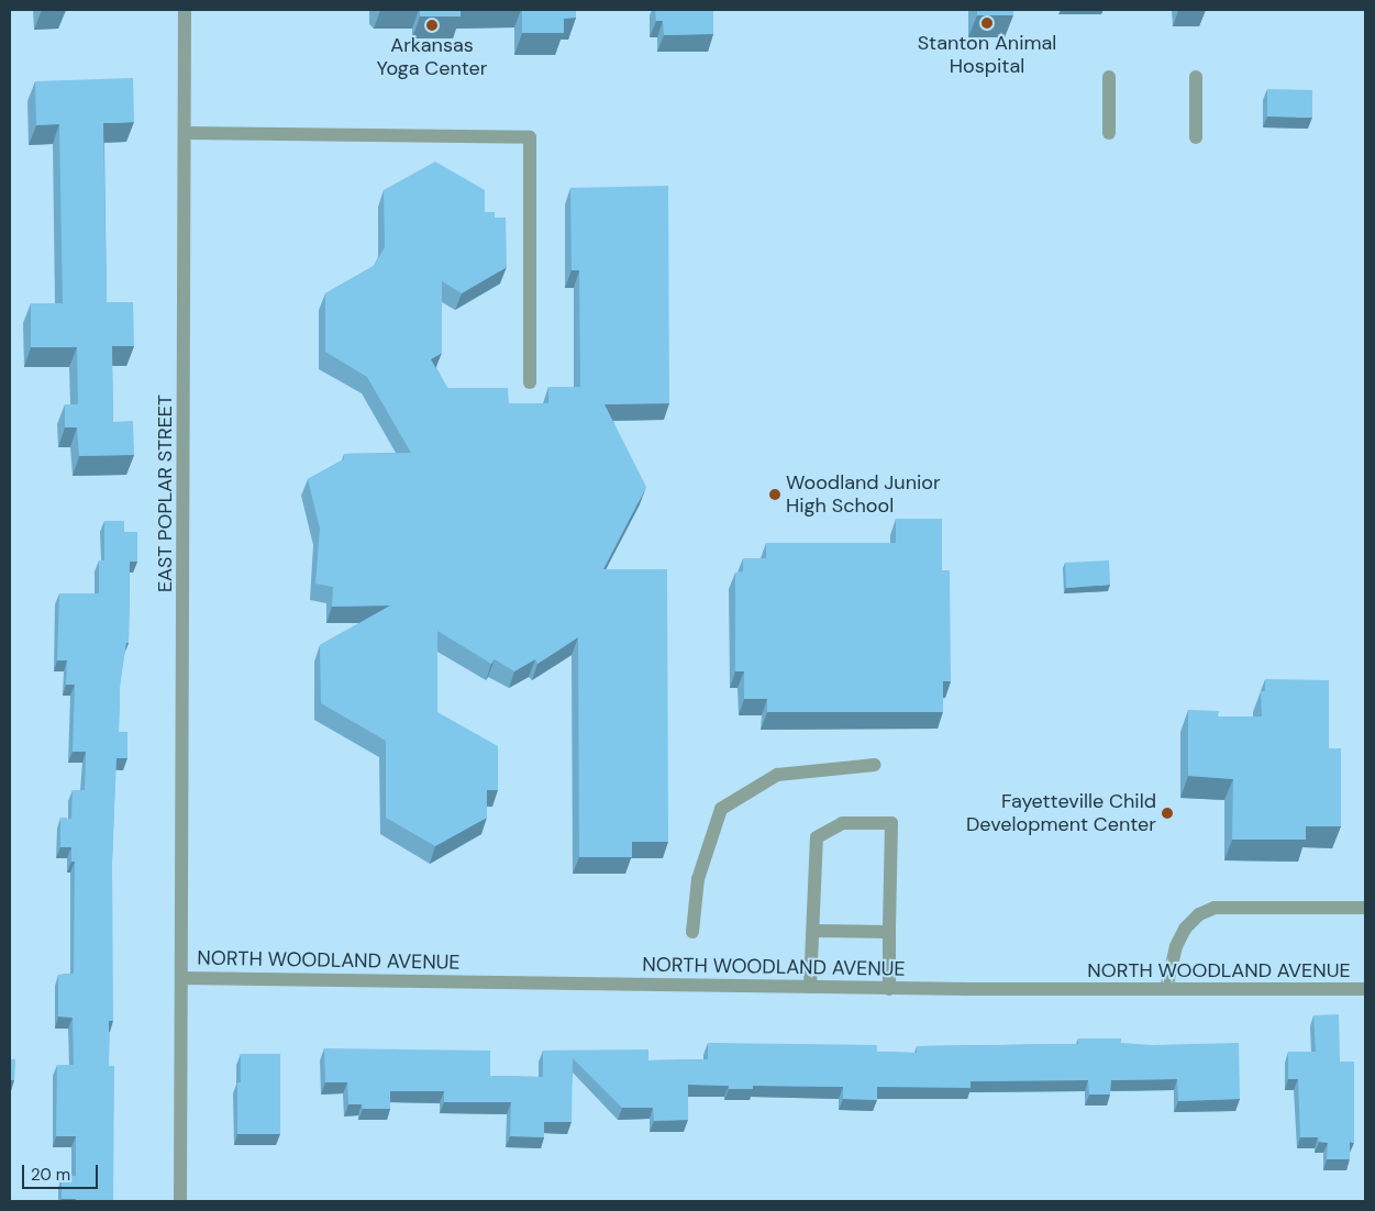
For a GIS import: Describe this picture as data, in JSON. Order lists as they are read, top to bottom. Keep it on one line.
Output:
{"streets":{"street":["EAST POPLAR STREET","NORTH WOODLAND AVENUE"]},"crossings":[["EAST POPLAR STREET","NORTH WOODLAND AVENUE"]],"places":["Stanton Animal Hospital","Arkansas Yoga Center","Woodland Junior High School","Fayetteville Child Development Center"],"scale_bar":"20 m"}
